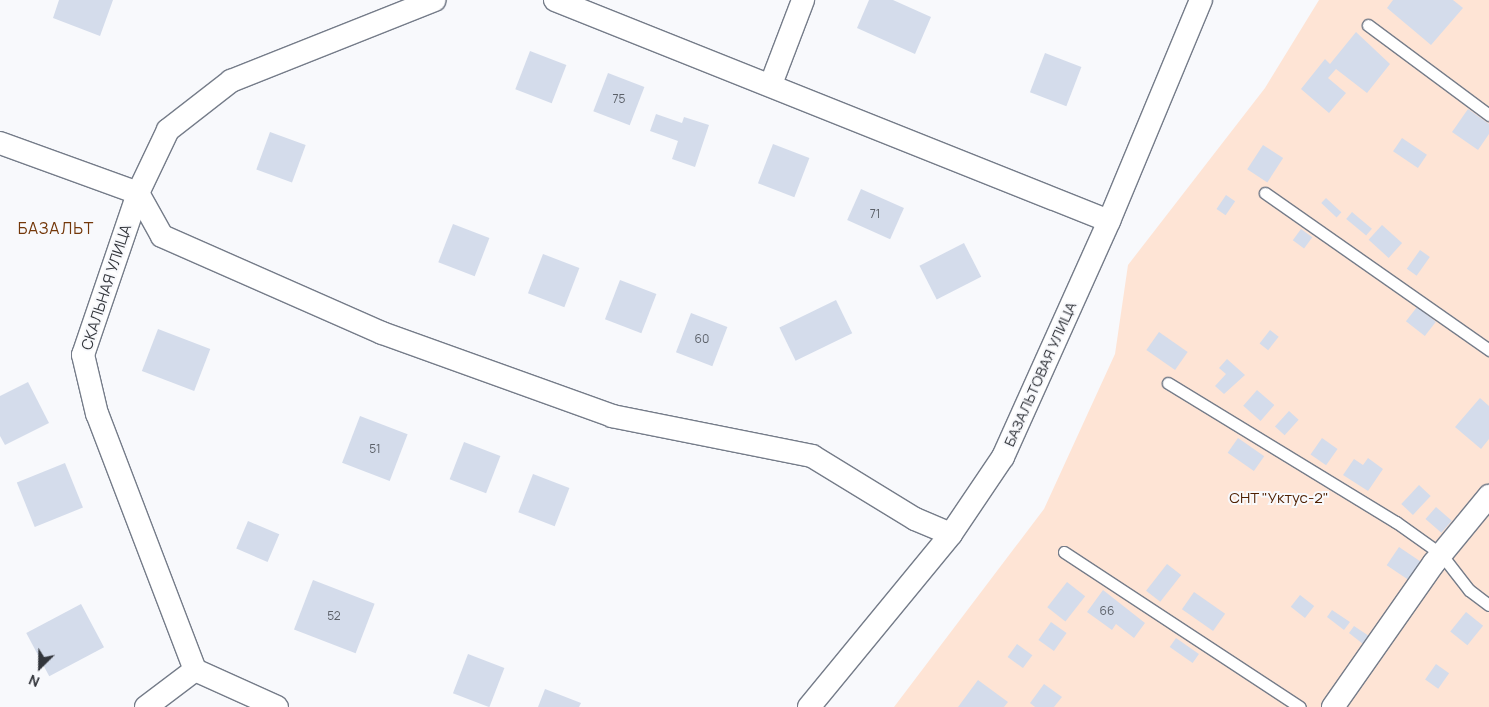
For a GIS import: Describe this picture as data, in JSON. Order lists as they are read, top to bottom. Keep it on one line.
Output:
{"streets":{"street":["СКАЛЬНАЯ УЛИЦА","БАЗАЛЬТОВАЯ УЛИЦА"]},"districts":["БАЗАЛЬТ"],"parks":["СНТ \"Уктус-2\""],"house_numbers":["75","71","60","51","66","52"],"north":"bottom left"}
